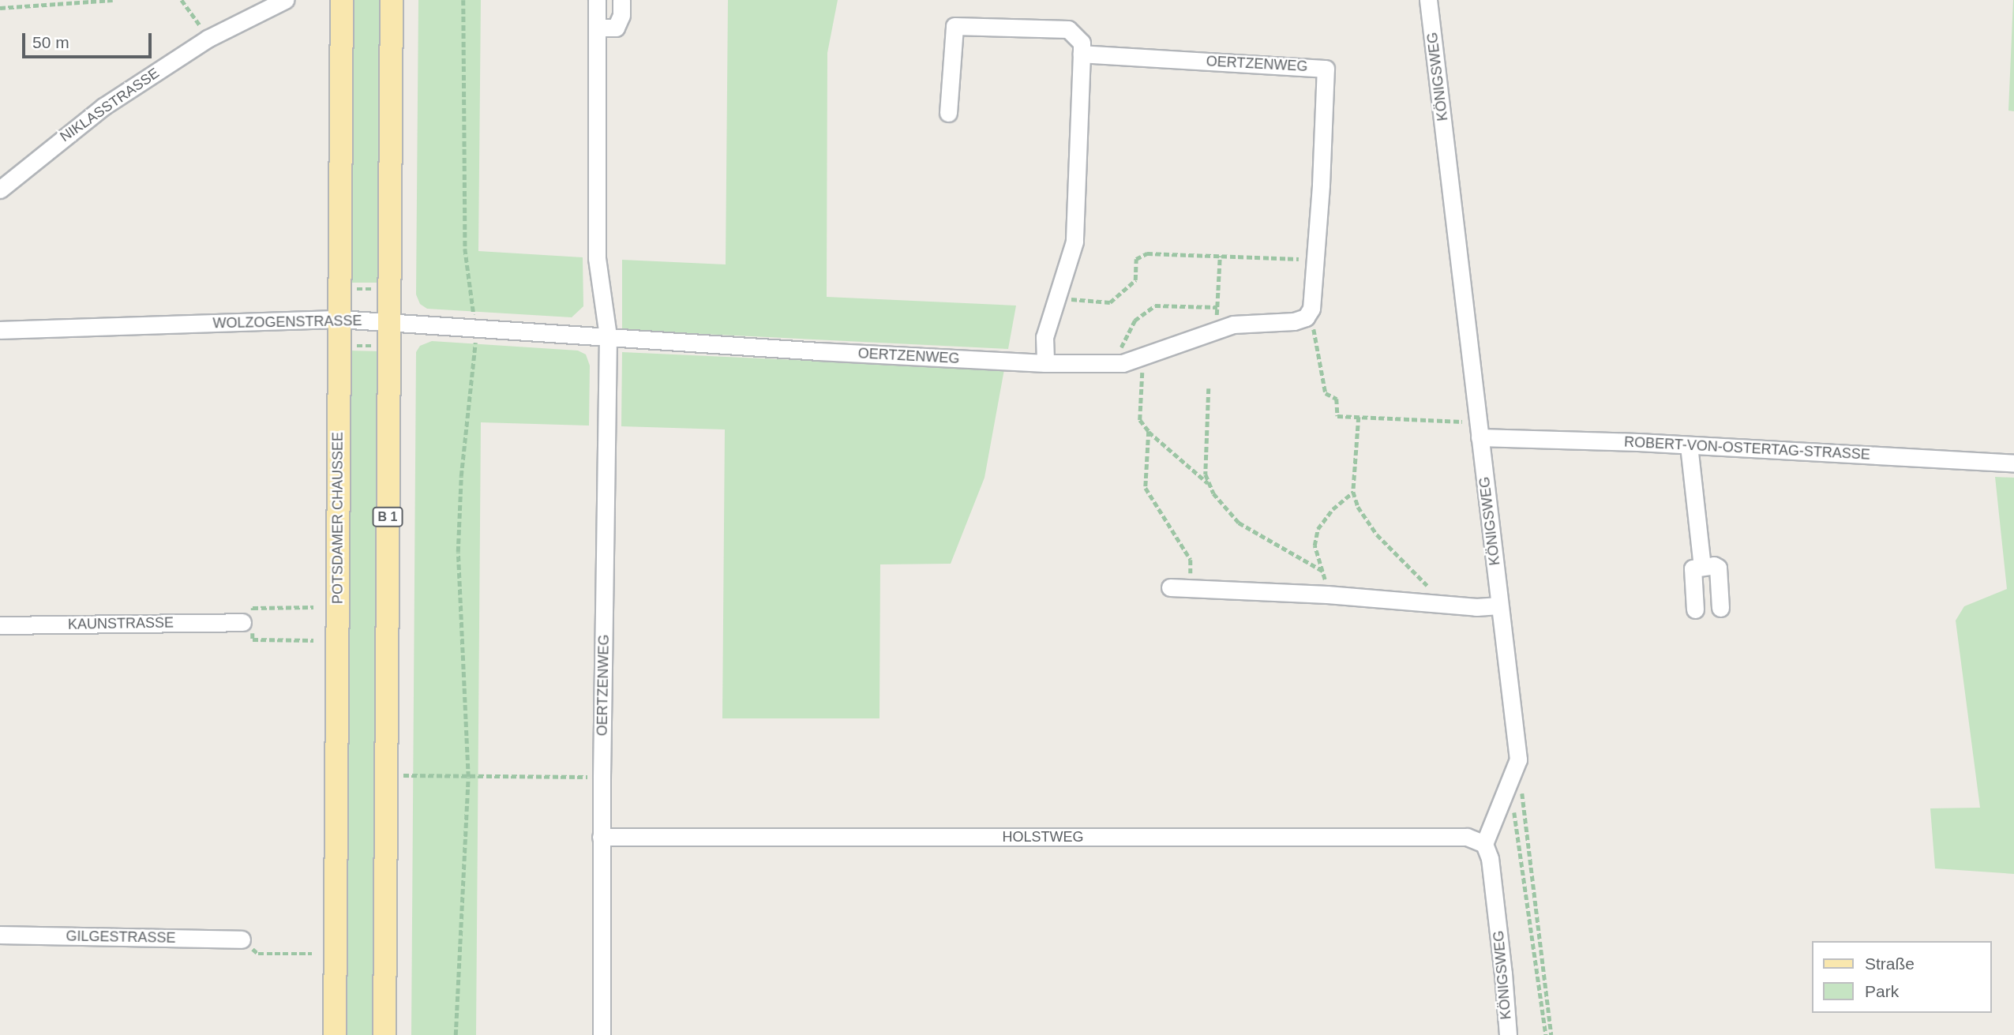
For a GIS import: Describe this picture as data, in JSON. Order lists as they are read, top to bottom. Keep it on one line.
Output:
{"streets":{"main road":["B 1","POTSDAMER CHAUSSEE"],"street":["OERTZENWEG","KÖNIGSWEG","NIKLASSTRASSE","WOLZOGENSTRASSE","ROBERT-VON-OSTERTAG-STRASSE","KAUNSTRASSE","HOLSTWEG","GILGESTRASSE"]},"crossings":[["OERTZENWEG","WOLZOGENSTRASSE"],["OERTZENWEG","HOLSTWEG"],["KÖNIGSWEG","ROBERT-VON-OSTERTAG-STRASSE"],["KÖNIGSWEG","HOLSTWEG"],["WOLZOGENSTRASSE","B 1"],["WOLZOGENSTRASSE","POTSDAMER CHAUSSEE"]],"legend":["Straße","Park"],"scale_bar":"50 m"}
